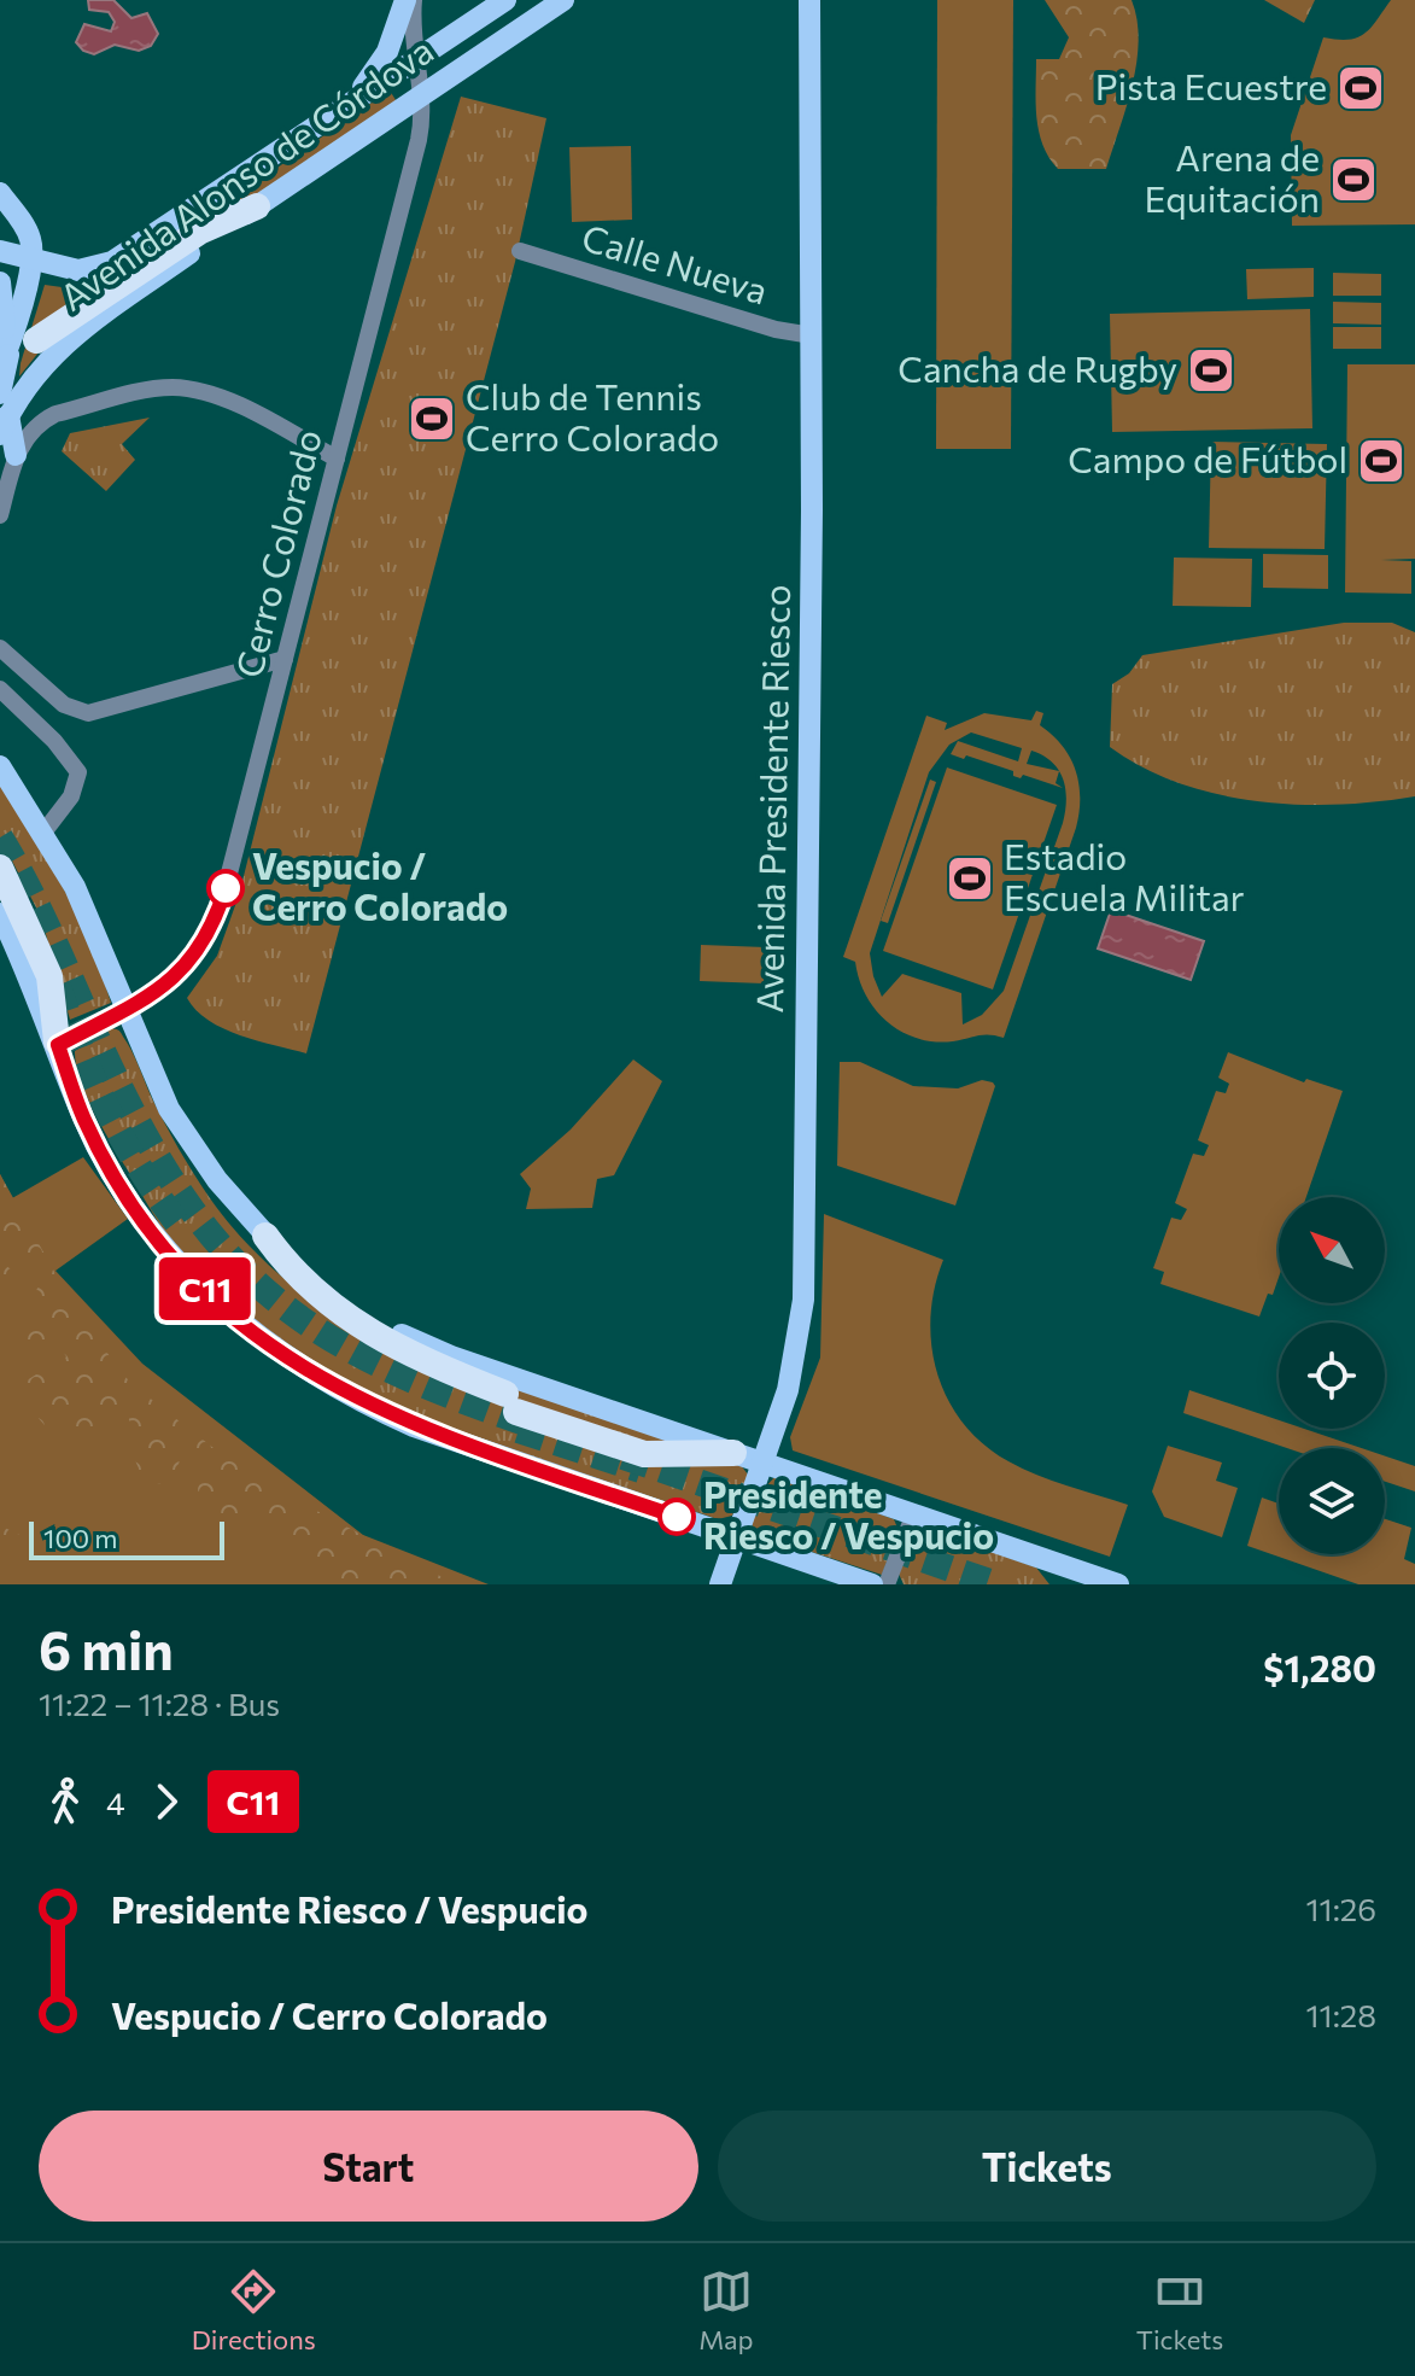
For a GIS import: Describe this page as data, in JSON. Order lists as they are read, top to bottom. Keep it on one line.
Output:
{"streets":{"main road":["Avenida Alonso de Córdova","Avenida Presidente Riesco"],"street":["Calle Nueva","Cerro Colorado"]},"crossings":[["Avenida Alonso de Córdova","Cerro Colorado"],["Calle Nueva","Avenida Presidente Riesco"]],"places":{"sports":["Pista Ecuestre","Arena de Equitación","Cancha de Rugby","Club de Tennis Cerro Colorado","Campo de Fútbol","Estadio Escuela Militar"],"other":["Vespucio / Cerro Colorado","Presidente Riesco / Vespucio"]},"lines":["bus line C11"],"scale_bar":"100 m","north":"top left","page":{"on_map":"C11","scale":"100 m","heading":["6 min","11:22 – 11:28 · Bus","$1,280"],"legs":["4","C11"],"list":[{"name":"Presidente Riesco / Vespucio","value":"11:26"},{"name":"Vespucio / Cerro Colorado","value":"11:28"}],"buttons":["Start","Tickets"],"tabs":["Directions","Map","Tickets"]}}
